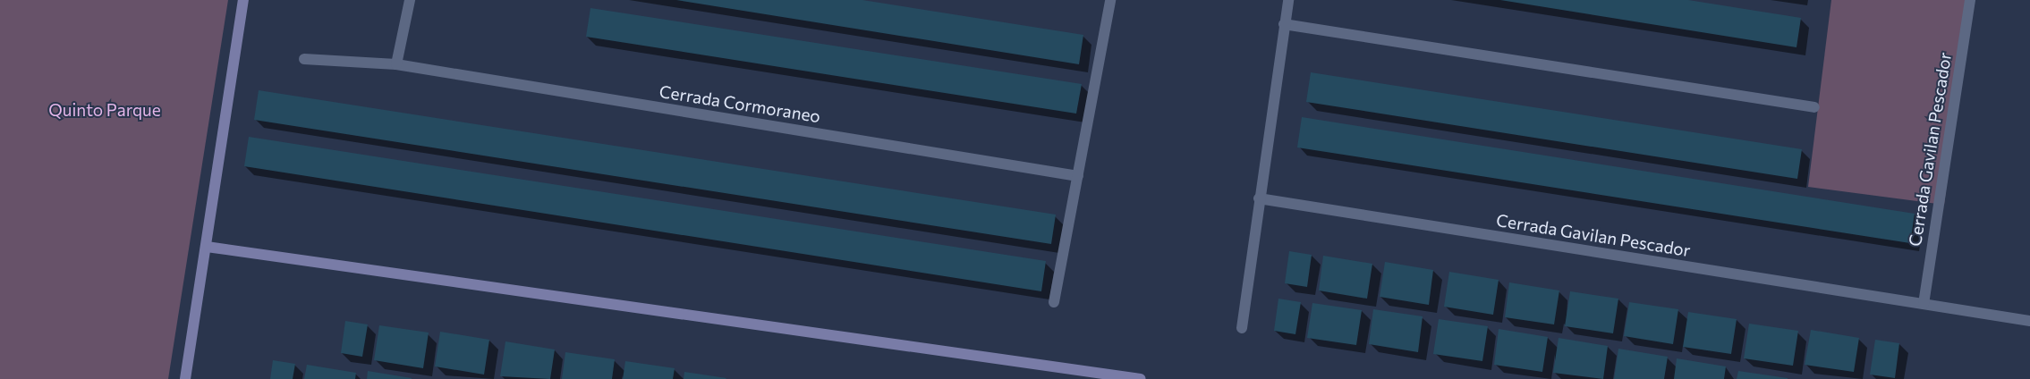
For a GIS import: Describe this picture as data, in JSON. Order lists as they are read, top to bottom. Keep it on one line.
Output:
{"streets":{"street":["Cerrada Cormoraneo","Cerrada Gavilan Pescador"]},"parks":["Quinto Parque"]}
